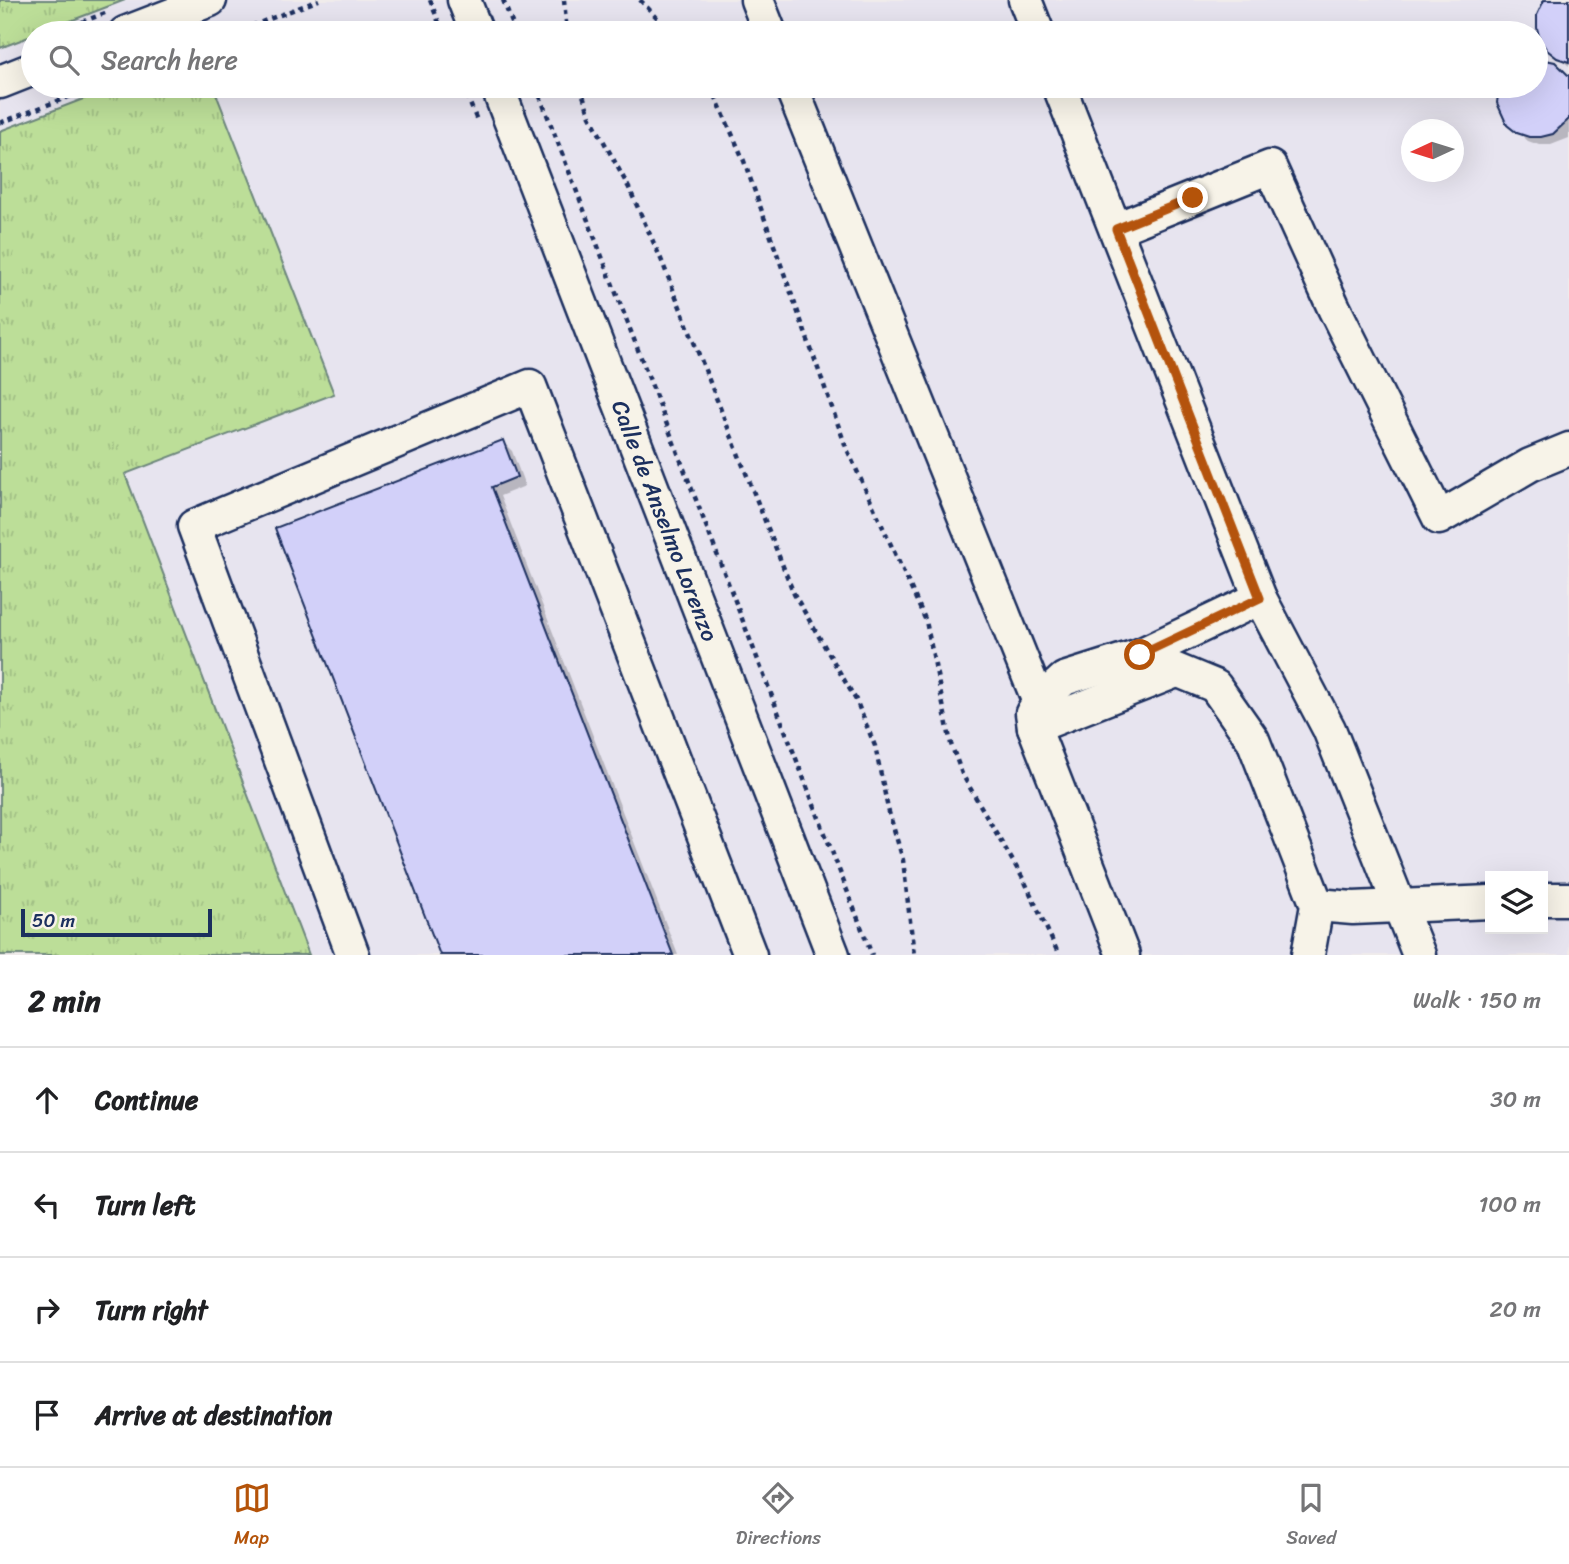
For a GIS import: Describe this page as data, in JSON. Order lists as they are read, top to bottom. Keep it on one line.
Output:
{"streets":{"street":["Calle de Anselmo Lorenzo"]},"scale_bar":"50 m","north":"left","page":{"search":"Search here","scale":"50 m","heading":["2 min","Walk · 150 m"],"list":[["Continue","30 m"],["Turn left","100 m"],["Turn right","20 m"],"Arrive at destination"],"nav":["Map","Directions","Saved"]}}
